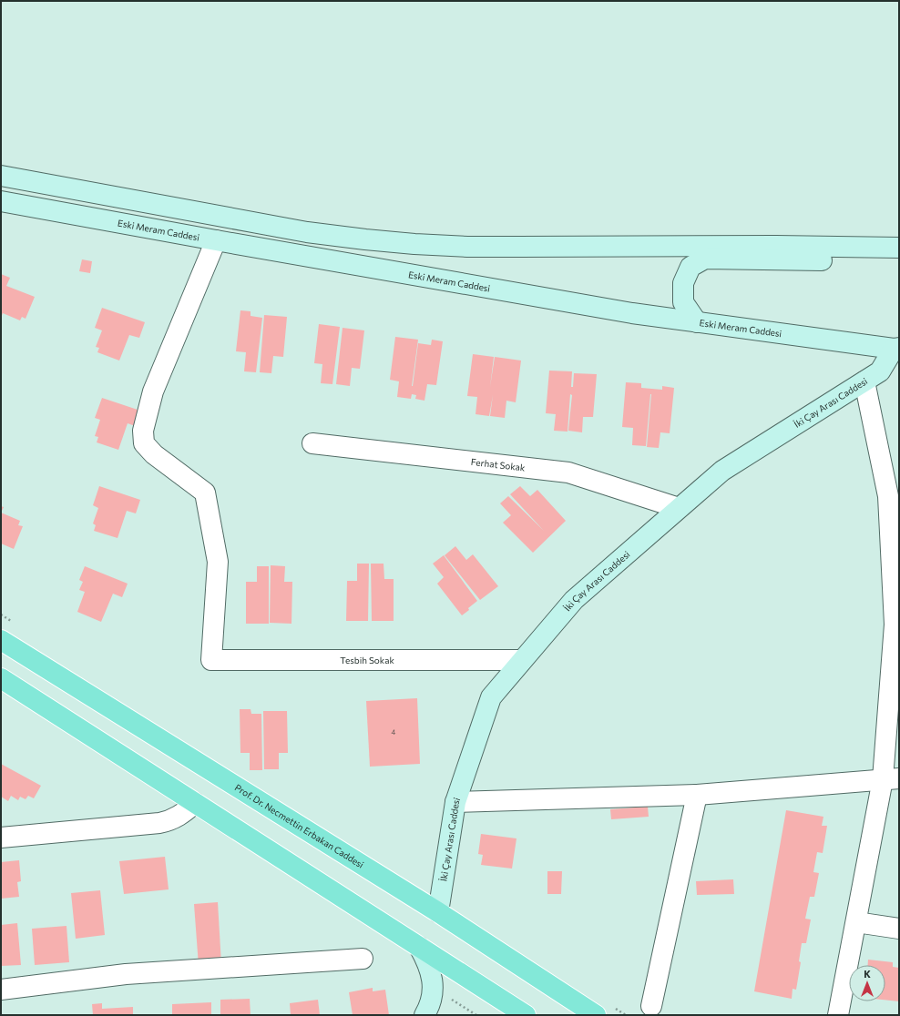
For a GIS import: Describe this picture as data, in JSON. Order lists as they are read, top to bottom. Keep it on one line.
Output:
{"streets":{"main road":["Prof. Dr. Necmettin Erbakan Caddesi"],"street":["Eski Meram Caddesi","İki Çay Arası Caddesi","Ferhat Sokak","Tesbih Sokak"]},"crossings":[["Eski Meram Caddesi","İki Çay Arası Caddesi"],["Eski Meram Caddesi","Tesbih Sokak"],["İki Çay Arası Caddesi","Ferhat Sokak"],["İki Çay Arası Caddesi","Tesbih Sokak"],["İki Çay Arası Caddesi","Prof. Dr. Necmettin Erbakan Caddesi"]],"house_numbers":["4"],"north":"top"}
